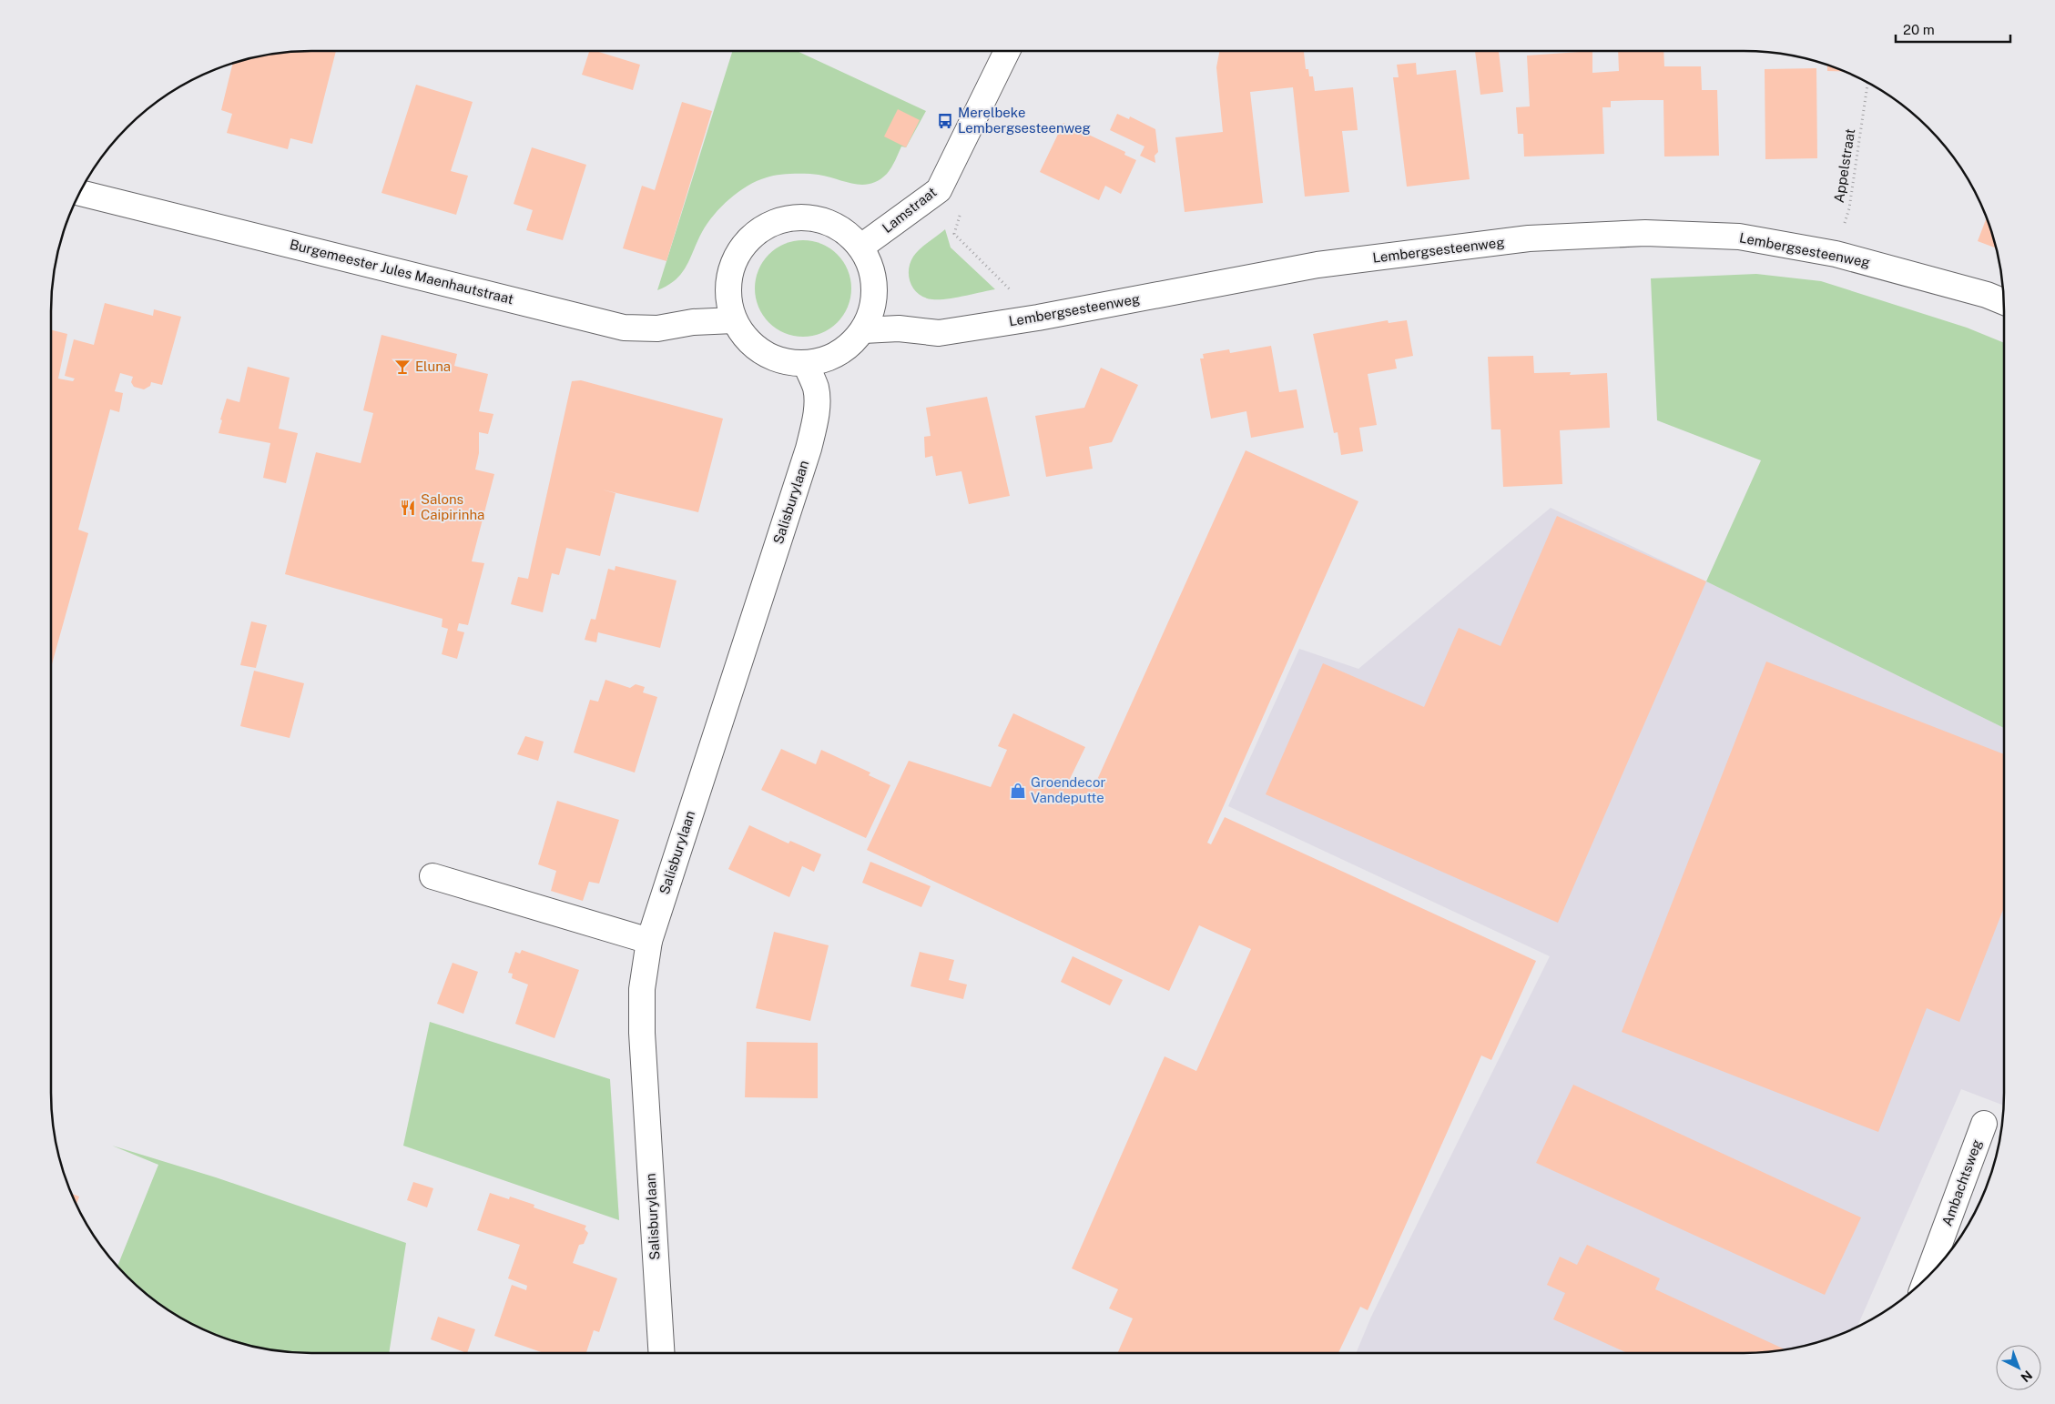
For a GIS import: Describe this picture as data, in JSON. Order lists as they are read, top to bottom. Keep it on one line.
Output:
{"streets":{"street":["Lamstraat","Lembergsesteenweg","Burgemeester Jules Maenhautstraat","Salisburylaan","Ambachtsweg"],"path":["Appelstraat"]},"crossings":[["Appelstraat","Lembergsesteenweg"],["Lamstraat","Lembergsesteenweg"],["Lamstraat","Burgemeester Jules Maenhautstraat"],["Lamstraat","Salisburylaan"],["Lembergsesteenweg","Burgemeester Jules Maenhautstraat"],["Lembergsesteenweg","Salisburylaan"],["Burgemeester Jules Maenhautstraat","Salisburylaan"]],"places":{"bus stop":["Merelbeke Lembergsesteenweg"],"bar":["Eluna"],"restaurant":["Salons Caipirinha"],"shop":["Groendecor Vandeputte"]},"scale_bar":"20 m","north":"bottom right"}
